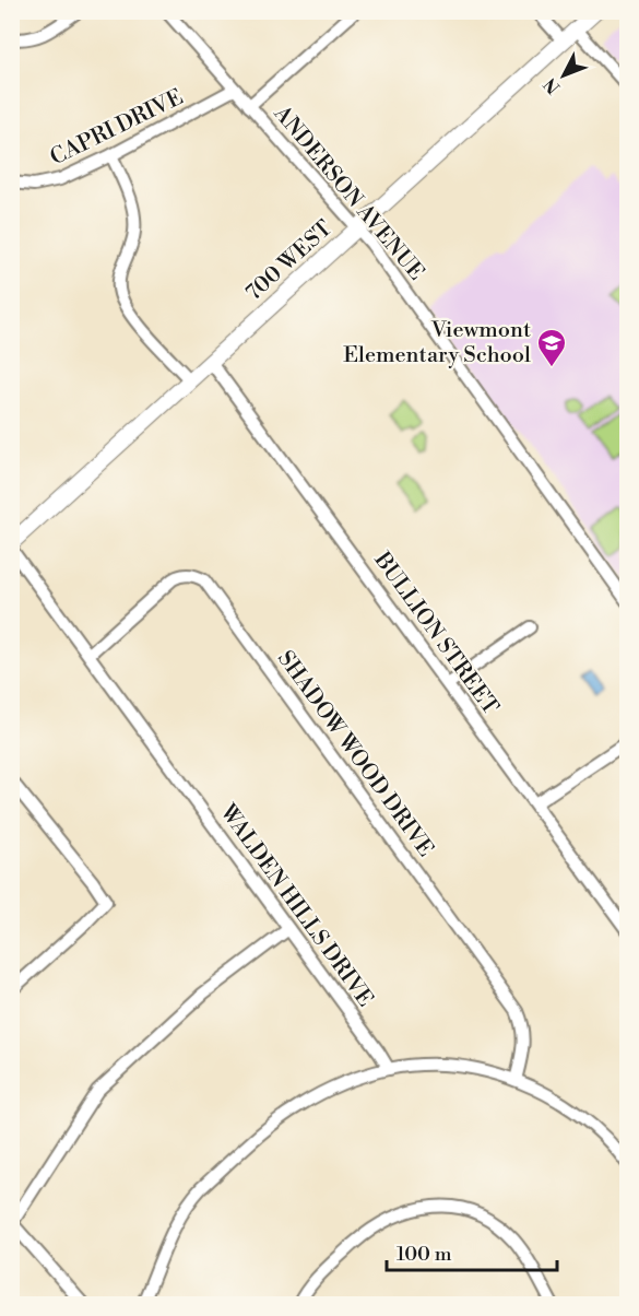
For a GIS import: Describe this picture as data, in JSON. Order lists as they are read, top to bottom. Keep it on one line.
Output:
{"streets":{"main road":["700 WEST"],"street":["CAPRI DRIVE","ANDERSON AVENUE","BULLION STREET","SHADOW WOOD DRIVE","WALDEN HILLS DRIVE"]},"crossings":[["CAPRI DRIVE","ANDERSON AVENUE"],["ANDERSON AVENUE","700 WEST"],["700 WEST","BULLION STREET"],["700 WEST","WALDEN HILLS DRIVE"],["SHADOW WOOD DRIVE","WALDEN HILLS DRIVE"]],"places":{"school or university":["Viewmont Elementary School"]},"scale_bar":"100 m","north":"bottom left"}
